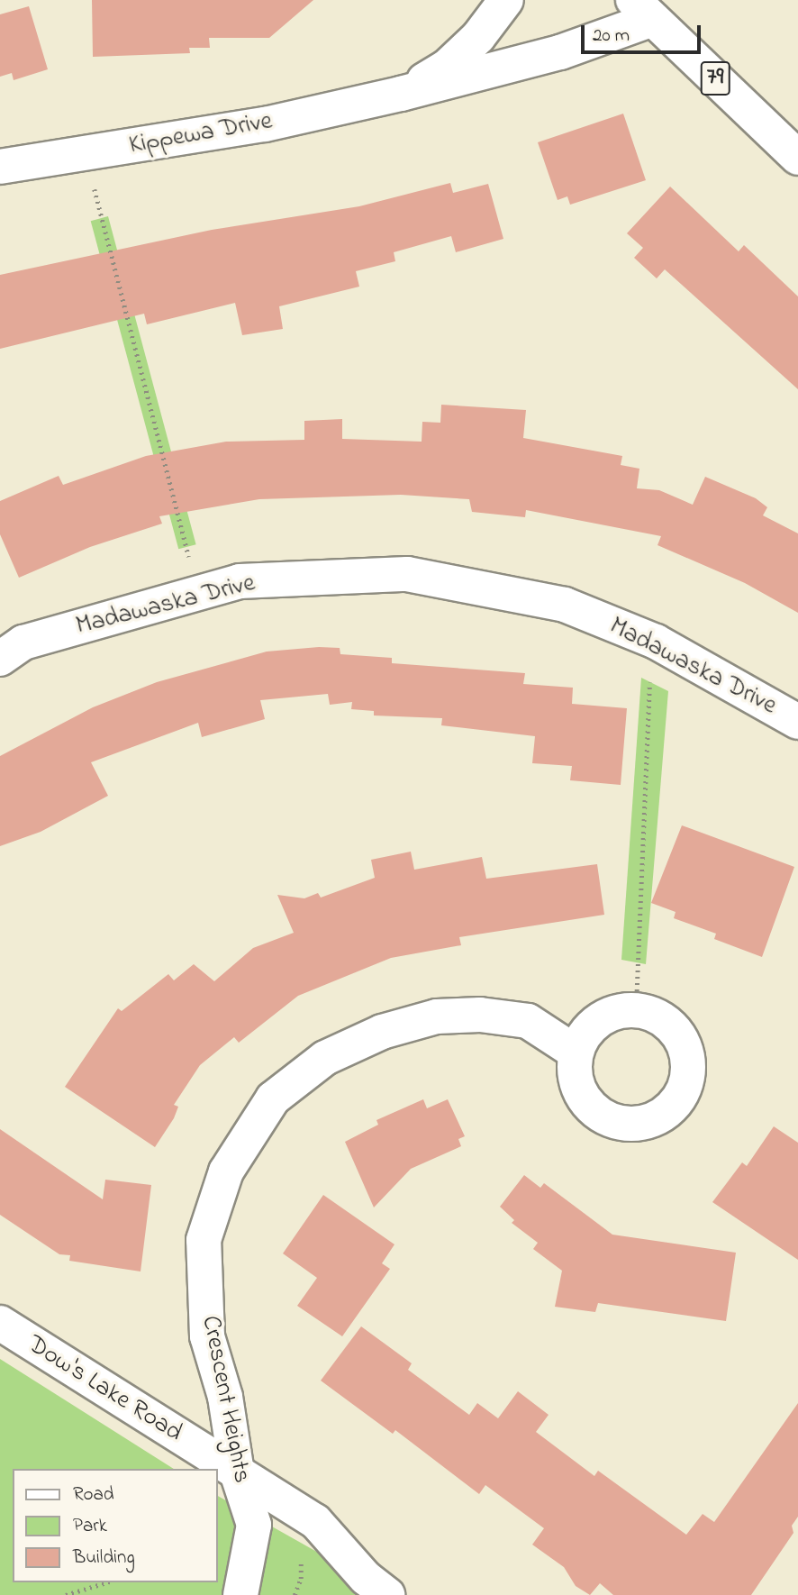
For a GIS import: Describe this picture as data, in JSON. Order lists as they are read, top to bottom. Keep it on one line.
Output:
{"streets":{"street":["79","Kippewa Drive","Madawaska Drive","Dow's Lake Road","Crescent Heights"]},"crossings":[["79","Kippewa Drive"],["Dow's Lake Road","Crescent Heights"]],"legend":["Road","Park","Building"],"scale_bar":"20 m"}
